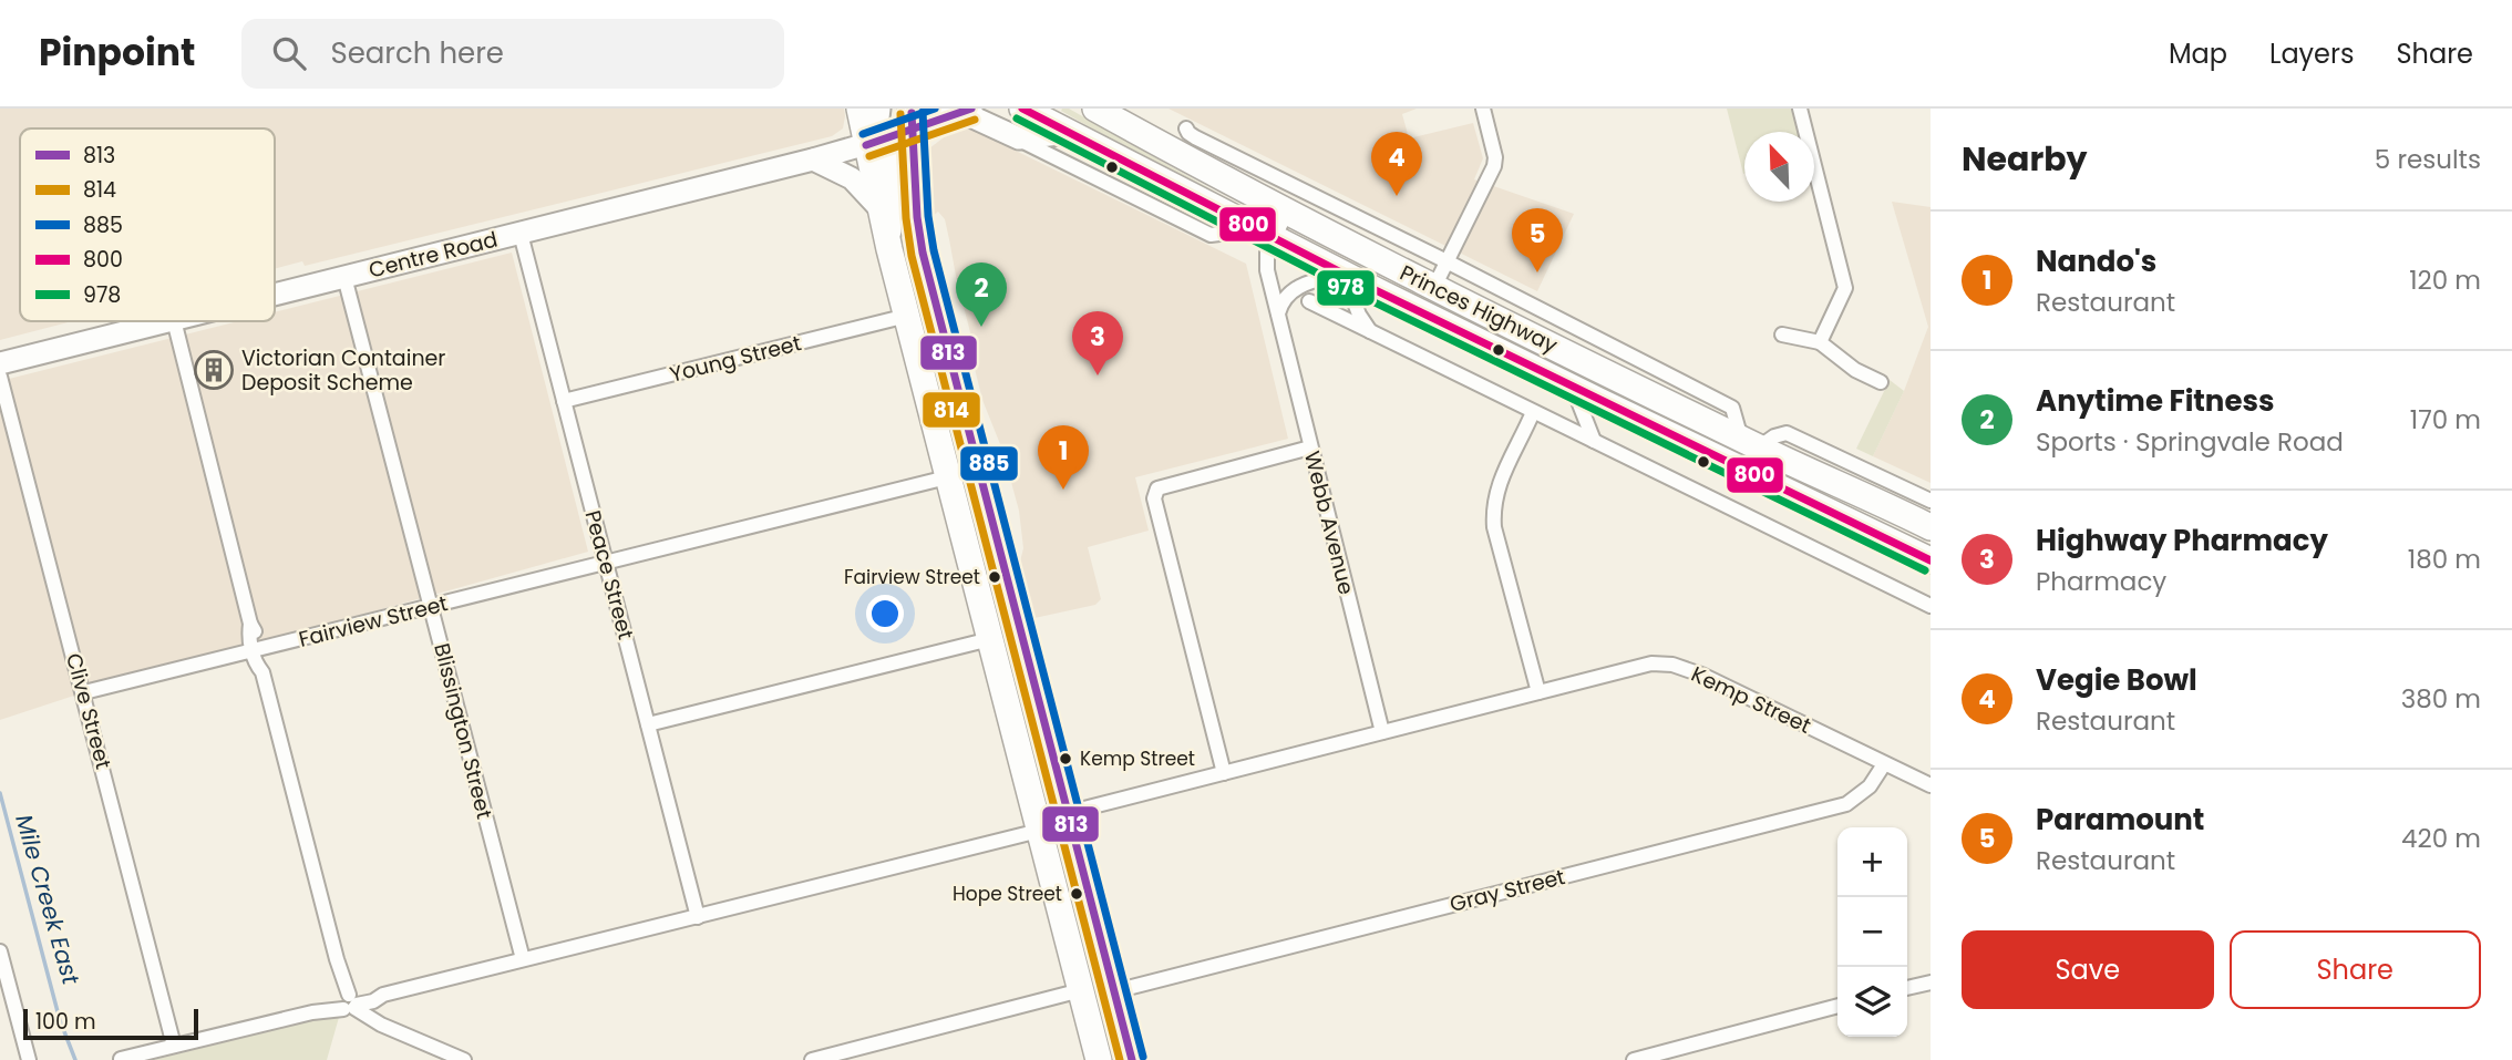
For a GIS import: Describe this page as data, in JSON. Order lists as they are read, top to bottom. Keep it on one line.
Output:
{"streets":{"highway":["Princes Highway"],"main road":["Centre Road"],"street":["Young Street","Webb Avenue","Peace Street","Fairview Street","Kemp Street","Clive Street","Blissington Street","Gray Street"]},"crossings":[["Centre Road","Peace Street"],["Centre Road","Blissington Street"],["Princes Highway","Webb Avenue"],["Young Street","Peace Street"],["Webb Avenue","Kemp Street"],["Peace Street","Fairview Street"],["Fairview Street","Clive Street"],["Fairview Street","Blissington Street"],["Kemp Street","Gray Street"]],"water":["Mile Creek East"],"places":{"building":["Victorian Container Deposit Scheme"],"other":["Fairview Street","Kemp Street","Hope Street"]},"lines":["transit line 813","transit line 885","transit line 800","transit line 814","transit line 978"],"legend":["813","814","885","800","978"],"scale_bar":"100 m","north":"top left","page":{"header":"Pinpoint","search":"Search here","nav":["Map","Layers","Share"],"heading":["Nearby","5 results"],"pins":["4","5","2","3","1"],"list":[{"mark":"1","name":"Nando's","note":"Restaurant","value":"120 m"},{"mark":"2","name":"Anytime Fitness","note":"Sports · Springvale Road","value":"170 m"},{"mark":"3","name":"Highway Pharmacy","note":"Pharmacy","value":"180 m"},{"mark":"4","name":"Vegie Bowl","note":"Restaurant","value":"380 m"},{"mark":"5","name":"Paramount","note":"Restaurant","value":"420 m"}],"map_buttons":["+","−"],"buttons":["Save","Share"],"scale":"100 m"}}
